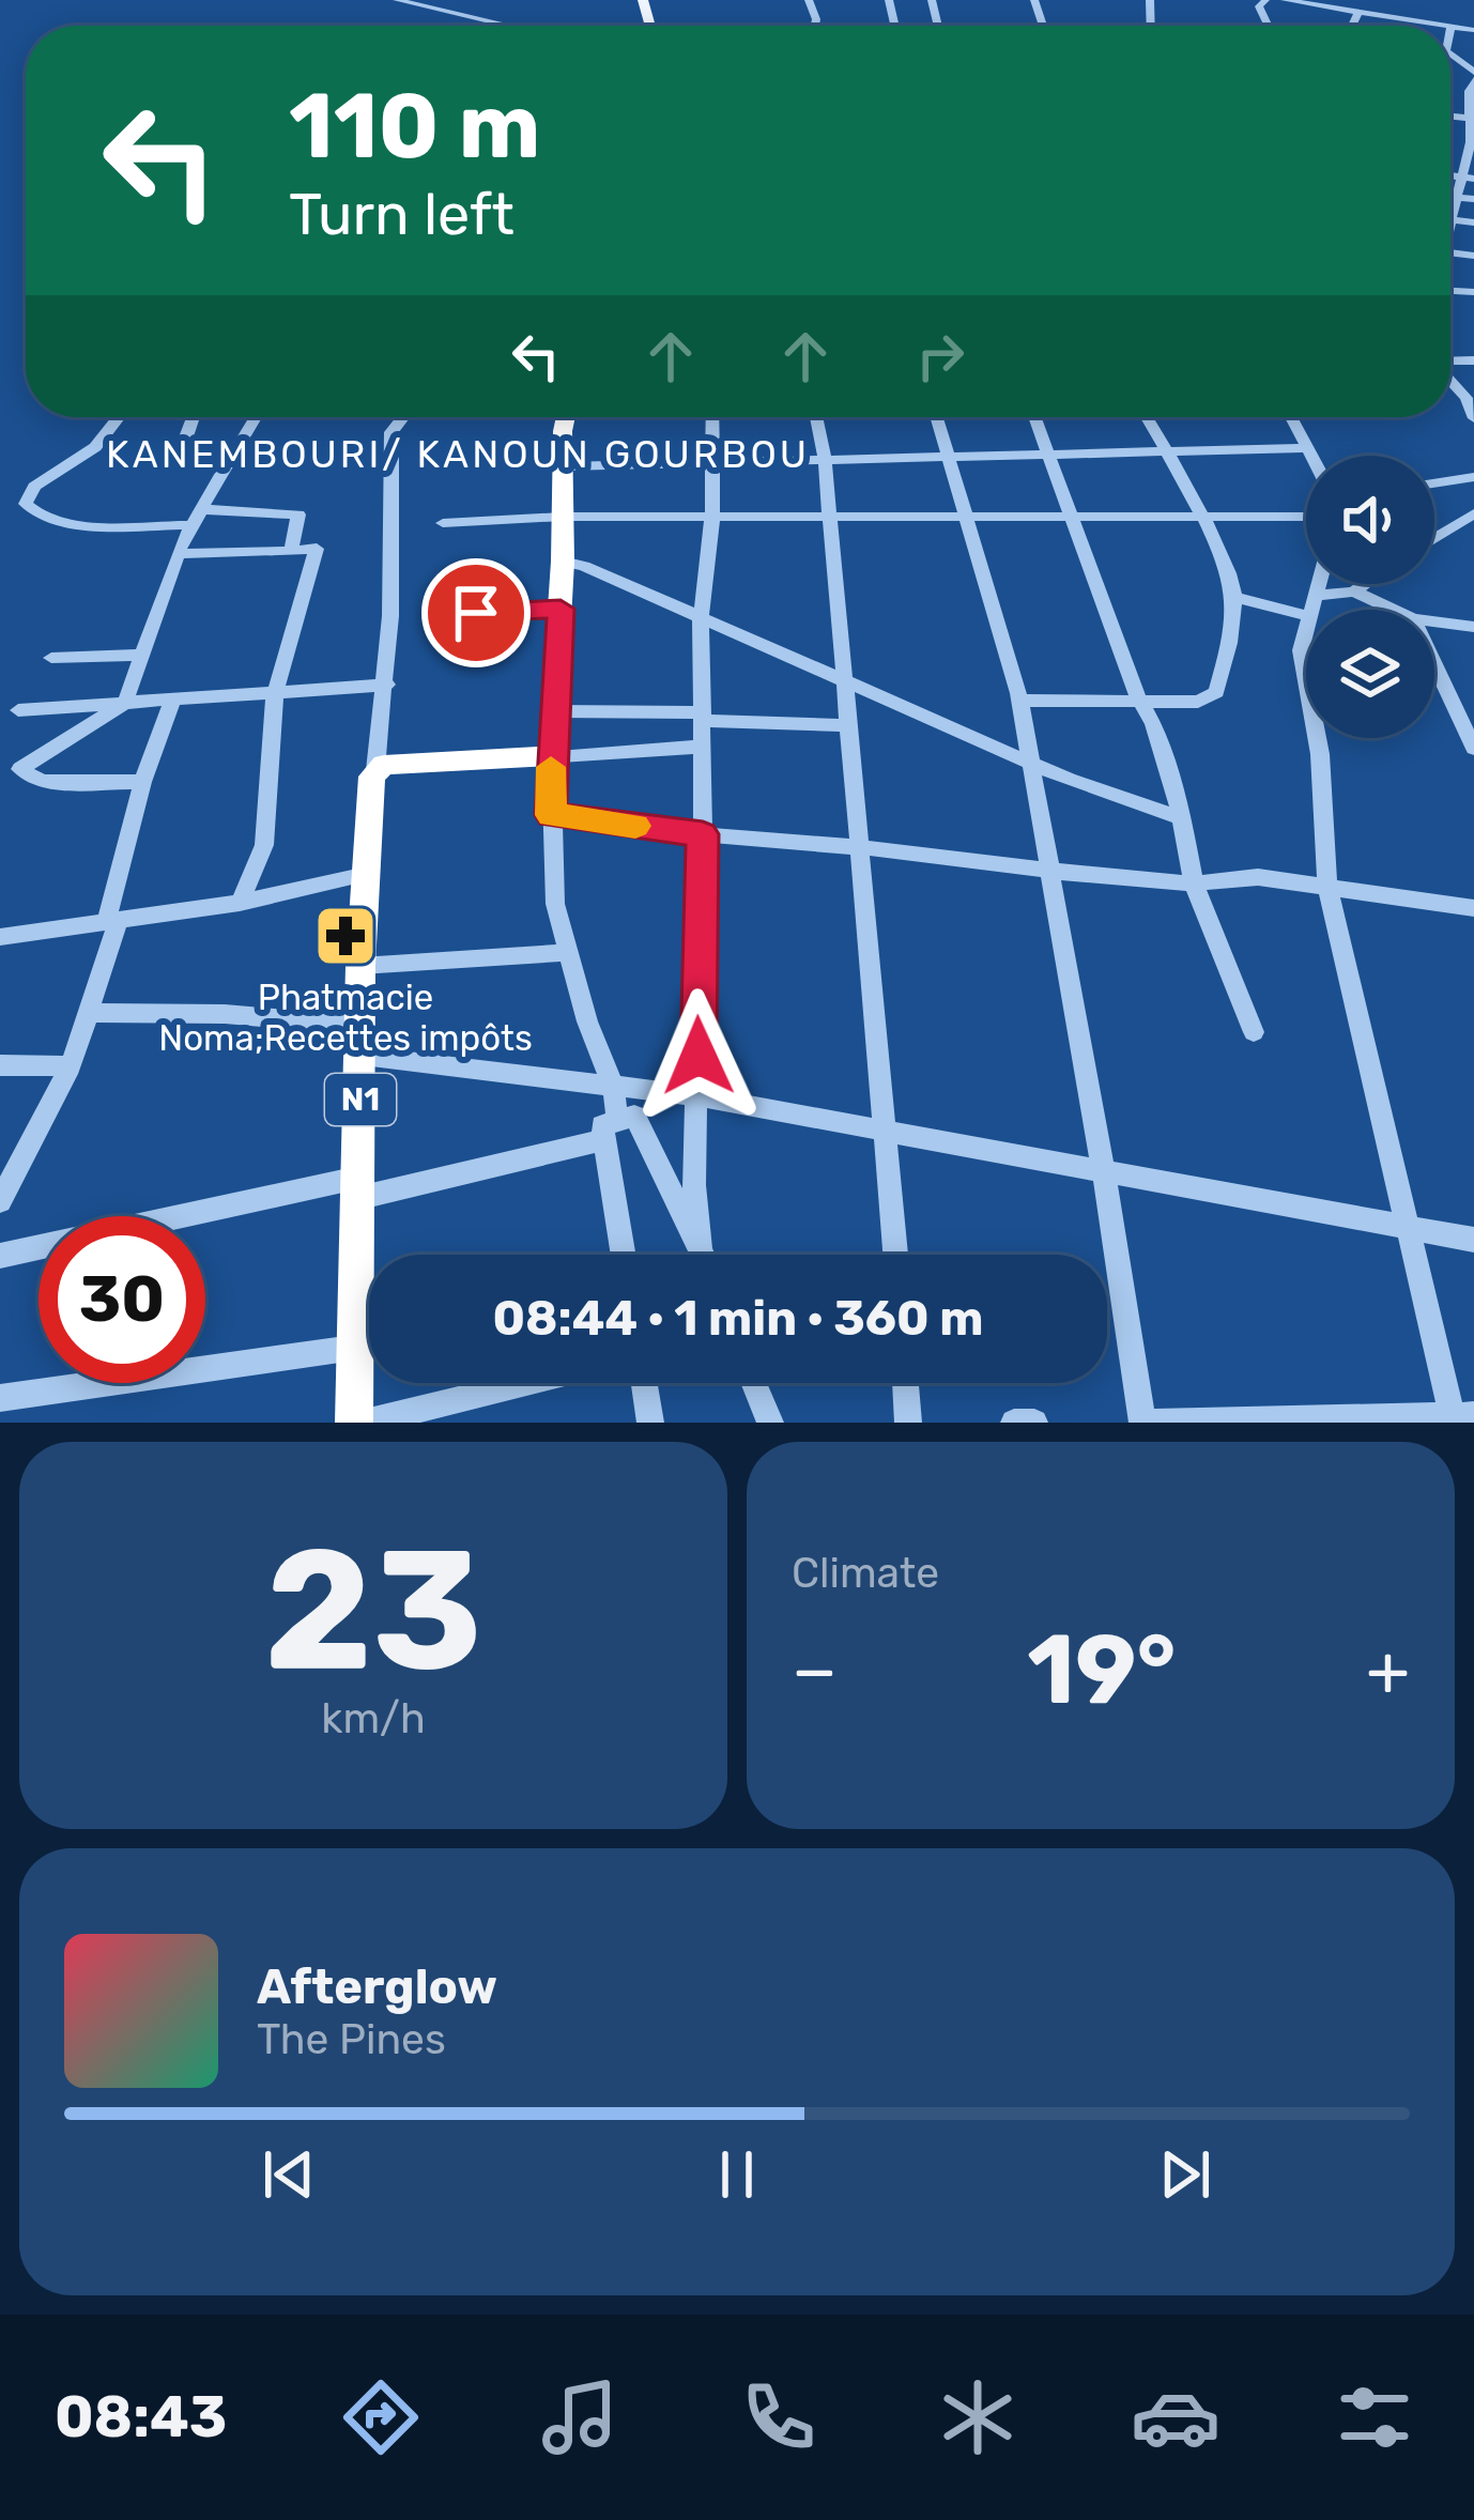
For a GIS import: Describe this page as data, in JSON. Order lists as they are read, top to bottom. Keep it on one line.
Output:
{"streets":{"highway":["N1"]},"districts":["KANEMBOURI/ KANOUN GOURBOU"],"places":{"pharmacy":["Phatmacie Noma;Recettes impôts"]},"page":{"turn":["110 m","Turn left"],"limit":"30","trip":"08:44 · 1 min · 360 m","tile":[["23","km/h"],"Climate"],"heat":["−","19°","+"],"song":["Afterglow","The Pines"],"tabs":"08:43"}}
